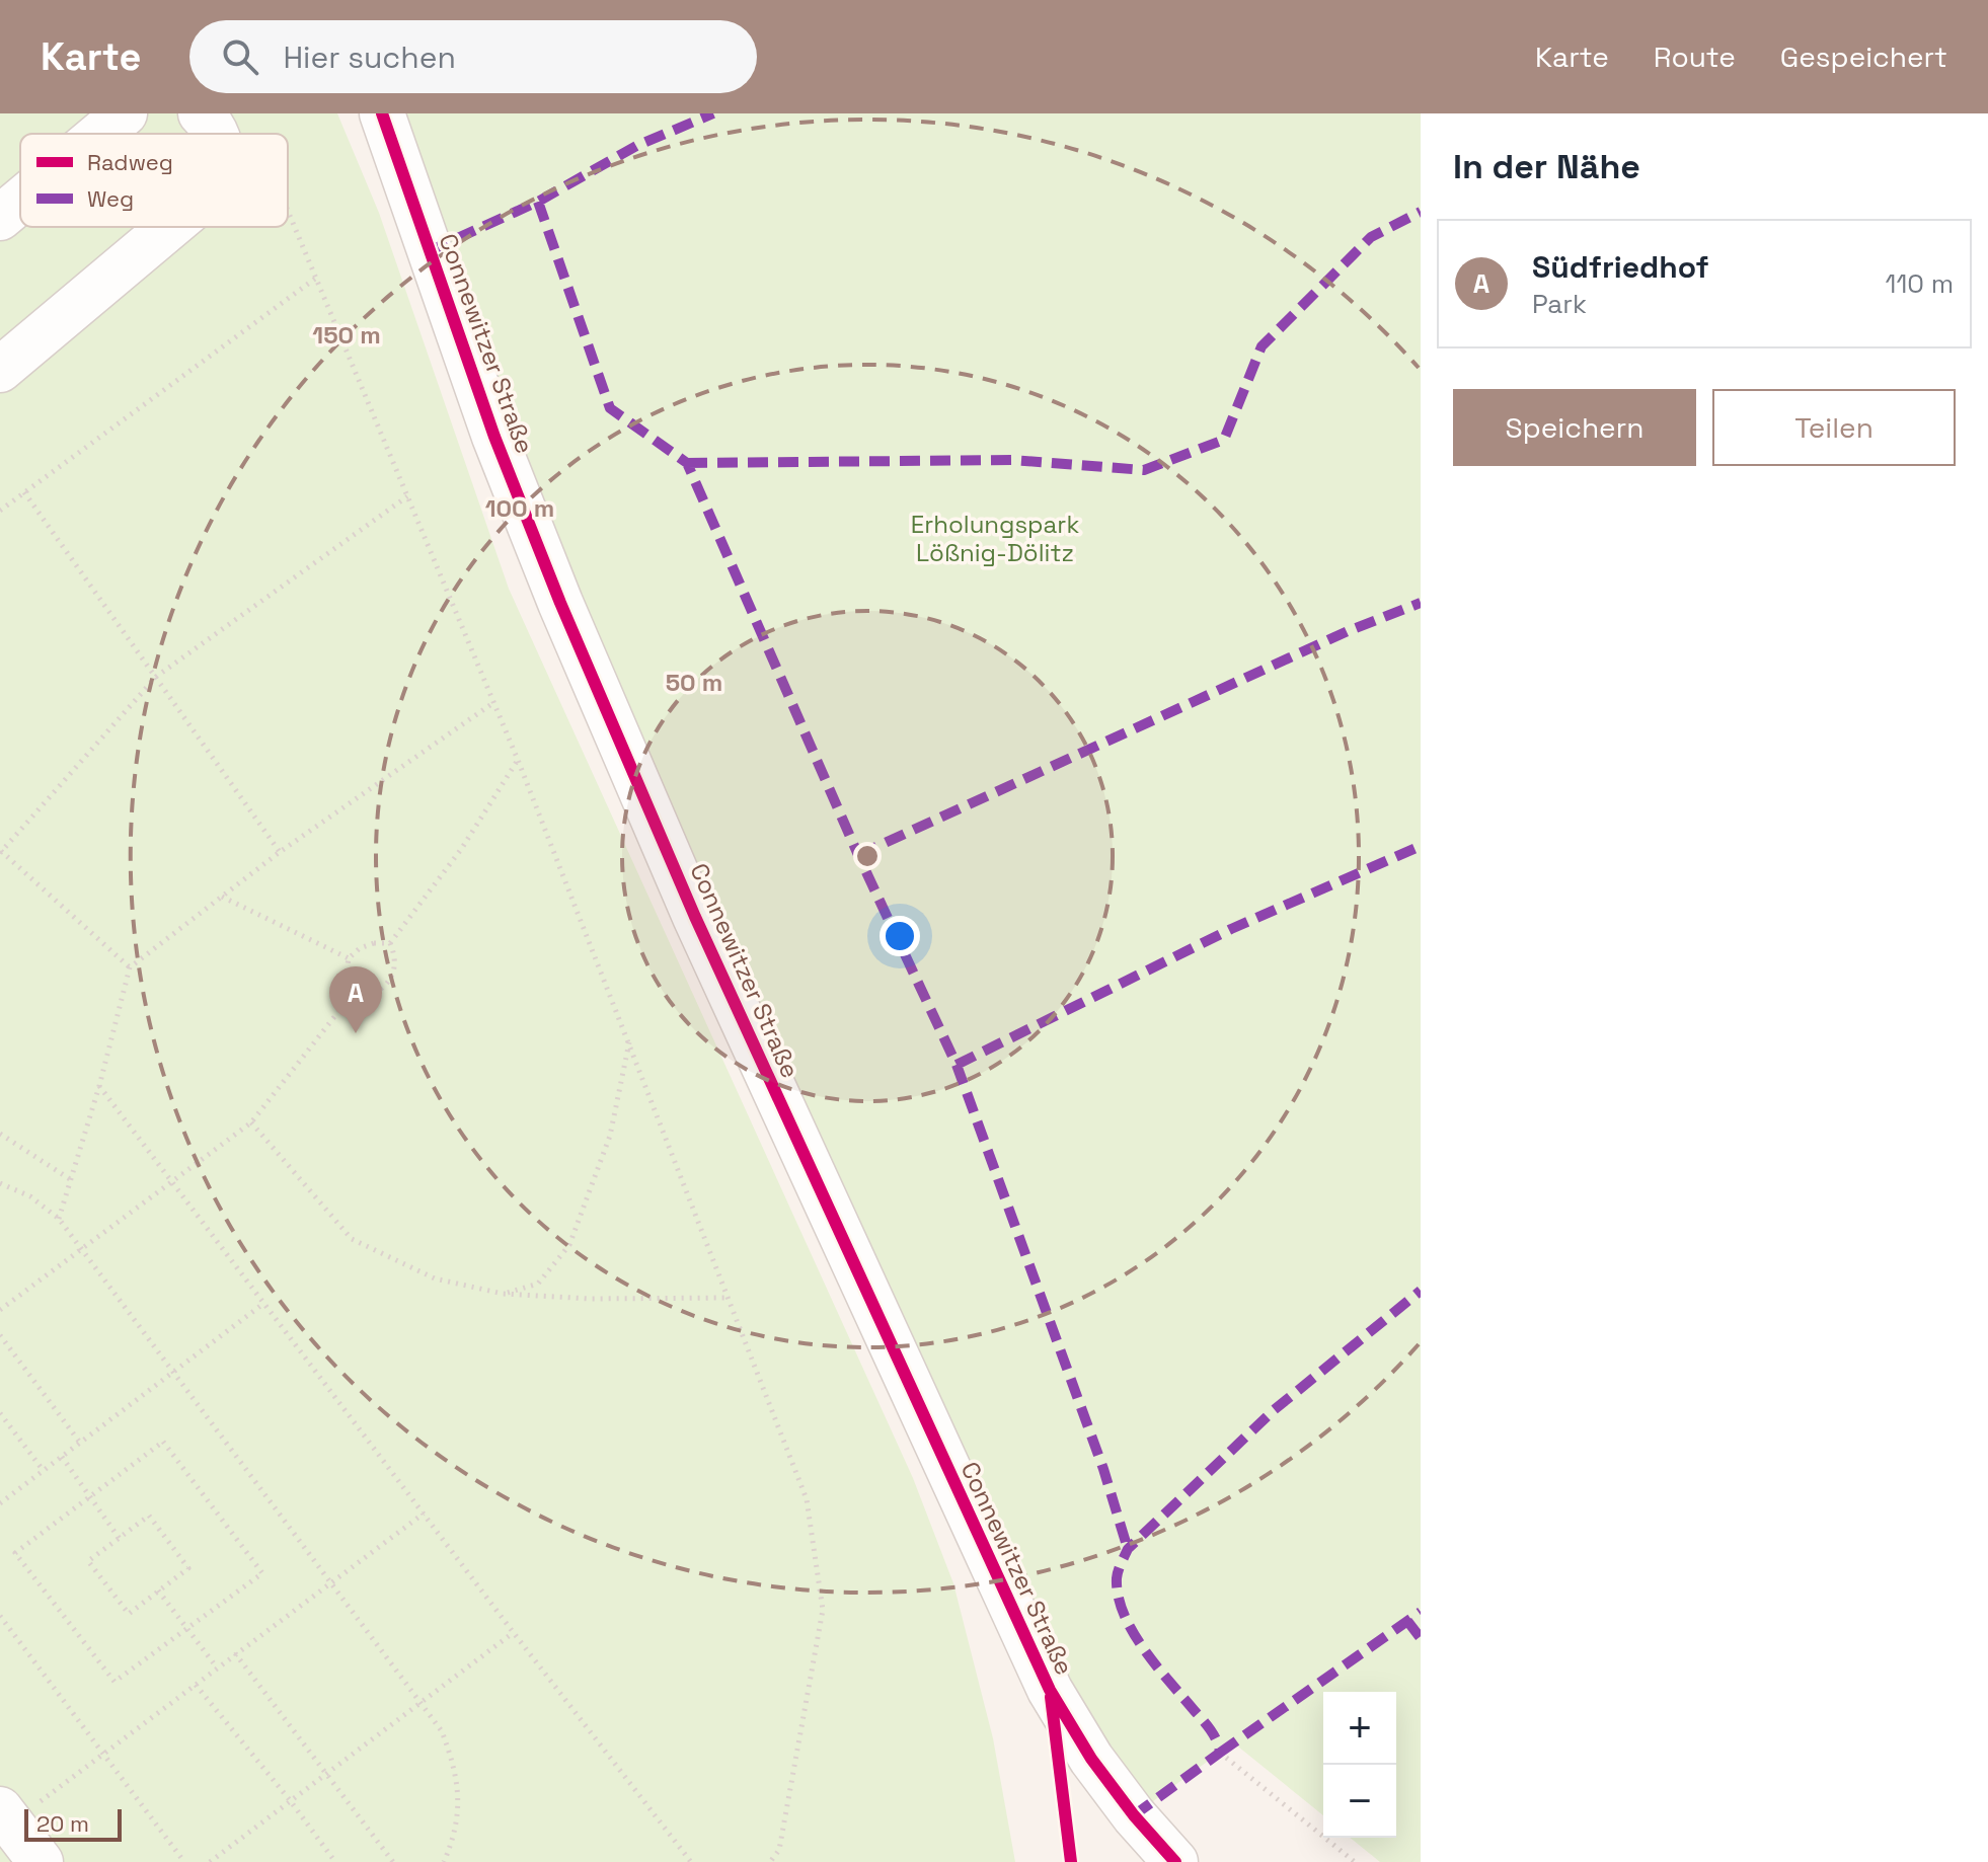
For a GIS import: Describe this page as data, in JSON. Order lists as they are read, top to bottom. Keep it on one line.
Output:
{"streets":{"street":["Connewitzer Straße"]},"parks":["Erholungspark Lößnig-Dölitz"],"legend":["Radweg","Weg"],"scale_bar":"20 m","page":{"header":"Karte","search":"Hier suchen","nav":["Karte","Route","Gespeichert"],"heading":"In der Nähe","list":[{"mark":"A","name":"Südfriedhof","note":"Park","value":"110 m"}],"buttons":["Speichern","Teilen"],"pins":"A","map_buttons":["+","−"],"scale":"20 m"},"rings":["150 m","100 m","50 m"]}
